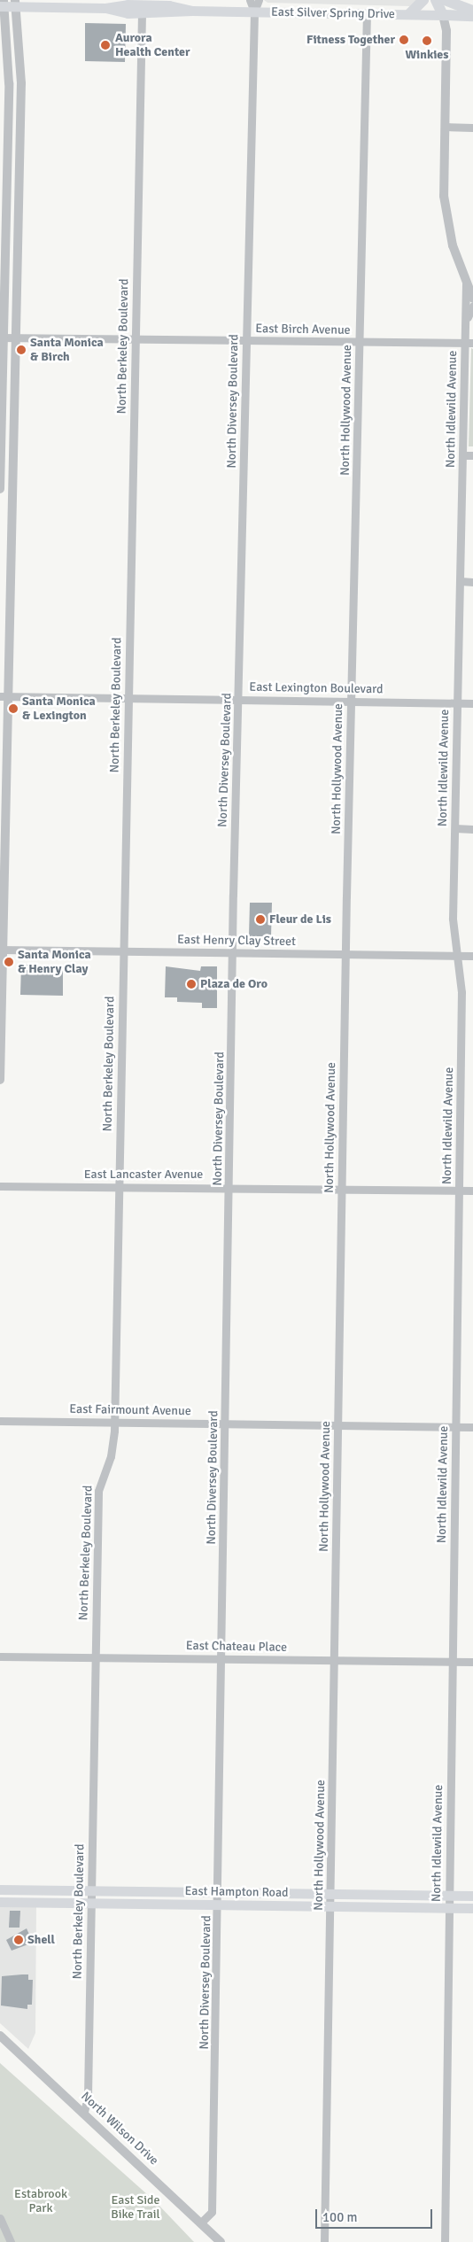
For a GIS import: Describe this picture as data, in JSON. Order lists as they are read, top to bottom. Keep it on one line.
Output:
{"streets":{"main road":["East Silver Spring Drive","East Hampton Road"],"street":["East Birch Avenue","North Berkeley Boulevard","North Diversey Boulevard","North Idlewild Avenue","North Hollywood Avenue","East Lexington Boulevard","East Henry Clay Street","East Lancaster Avenue","East Fairmount Avenue","East Chateau Place","North Wilson Drive"]},"crossings":[["East Silver Spring Drive","North Berkeley Boulevard"],["East Silver Spring Drive","North Diversey Boulevard"],["East Silver Spring Drive","North Idlewild Avenue"],["East Silver Spring Drive","North Hollywood Avenue"],["East Birch Avenue","North Berkeley Boulevard"],["East Birch Avenue","North Diversey Boulevard"],["East Birch Avenue","North Idlewild Avenue"],["East Birch Avenue","North Hollywood Avenue"],["North Berkeley Boulevard","East Lexington Boulevard"],["North Berkeley Boulevard","East Henry Clay Street"],["North Berkeley Boulevard","East Lancaster Avenue"],["North Berkeley Boulevard","East Fairmount Avenue"],["North Berkeley Boulevard","East Chateau Place"],["North Berkeley Boulevard","East Hampton Road"],["North Berkeley Boulevard","North Wilson Drive"],["North Diversey Boulevard","East Lexington Boulevard"],["North Diversey Boulevard","East Henry Clay Street"],["North Diversey Boulevard","East Lancaster Avenue"],["North Diversey Boulevard","East Fairmount Avenue"],["North Diversey Boulevard","East Chateau Place"],["North Diversey Boulevard","East Hampton Road"],["North Diversey Boulevard","North Wilson Drive"],["North Idlewild Avenue","East Lexington Boulevard"],["North Idlewild Avenue","East Henry Clay Street"],["North Idlewild Avenue","East Lancaster Avenue"],["North Idlewild Avenue","East Fairmount Avenue"],["North Idlewild Avenue","East Chateau Place"],["North Idlewild Avenue","East Hampton Road"],["North Hollywood Avenue","East Lexington Boulevard"],["North Hollywood Avenue","East Henry Clay Street"],["North Hollywood Avenue","East Lancaster Avenue"],["North Hollywood Avenue","East Fairmount Avenue"],["North Hollywood Avenue","East Chateau Place"],["North Hollywood Avenue","East Hampton Road"]],"parks":["Estabrook Park","East Side Bike Trail"],"places":["Fitness Together","Winkies","Aurora Health Center","Santa Monica & Birch","Santa Monica & Lexington","Fleur de Lis","Santa Monica & Henry Clay","Plaza de Oro","Shell"],"scale_bar":"100 m"}
